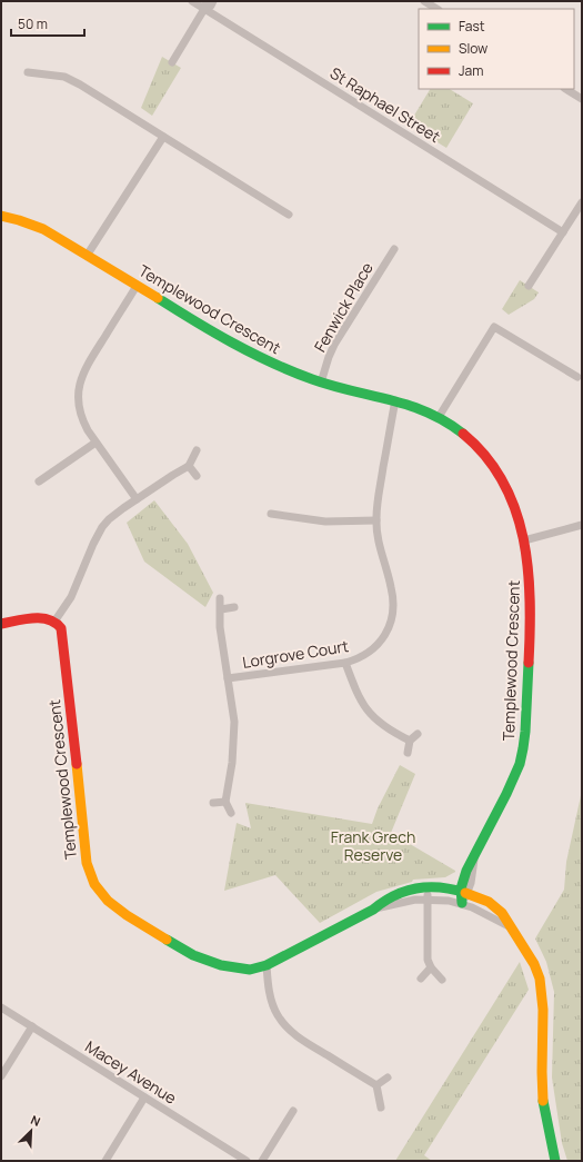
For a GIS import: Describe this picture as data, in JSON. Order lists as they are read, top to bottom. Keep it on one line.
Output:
{"streets":{"street":["St Raphael Street","Fenwick Place","Templewood Crescent","Lorgrove Court","Macey Avenue"]},"crossings":[["Fenwick Place","Templewood Crescent"],["Templewood Crescent","Lorgrove Court"]],"parks":["Frank Grech Reserve"],"legend":["Fast","Slow","Jam"],"scale_bar":"50 m","north":"top right"}
